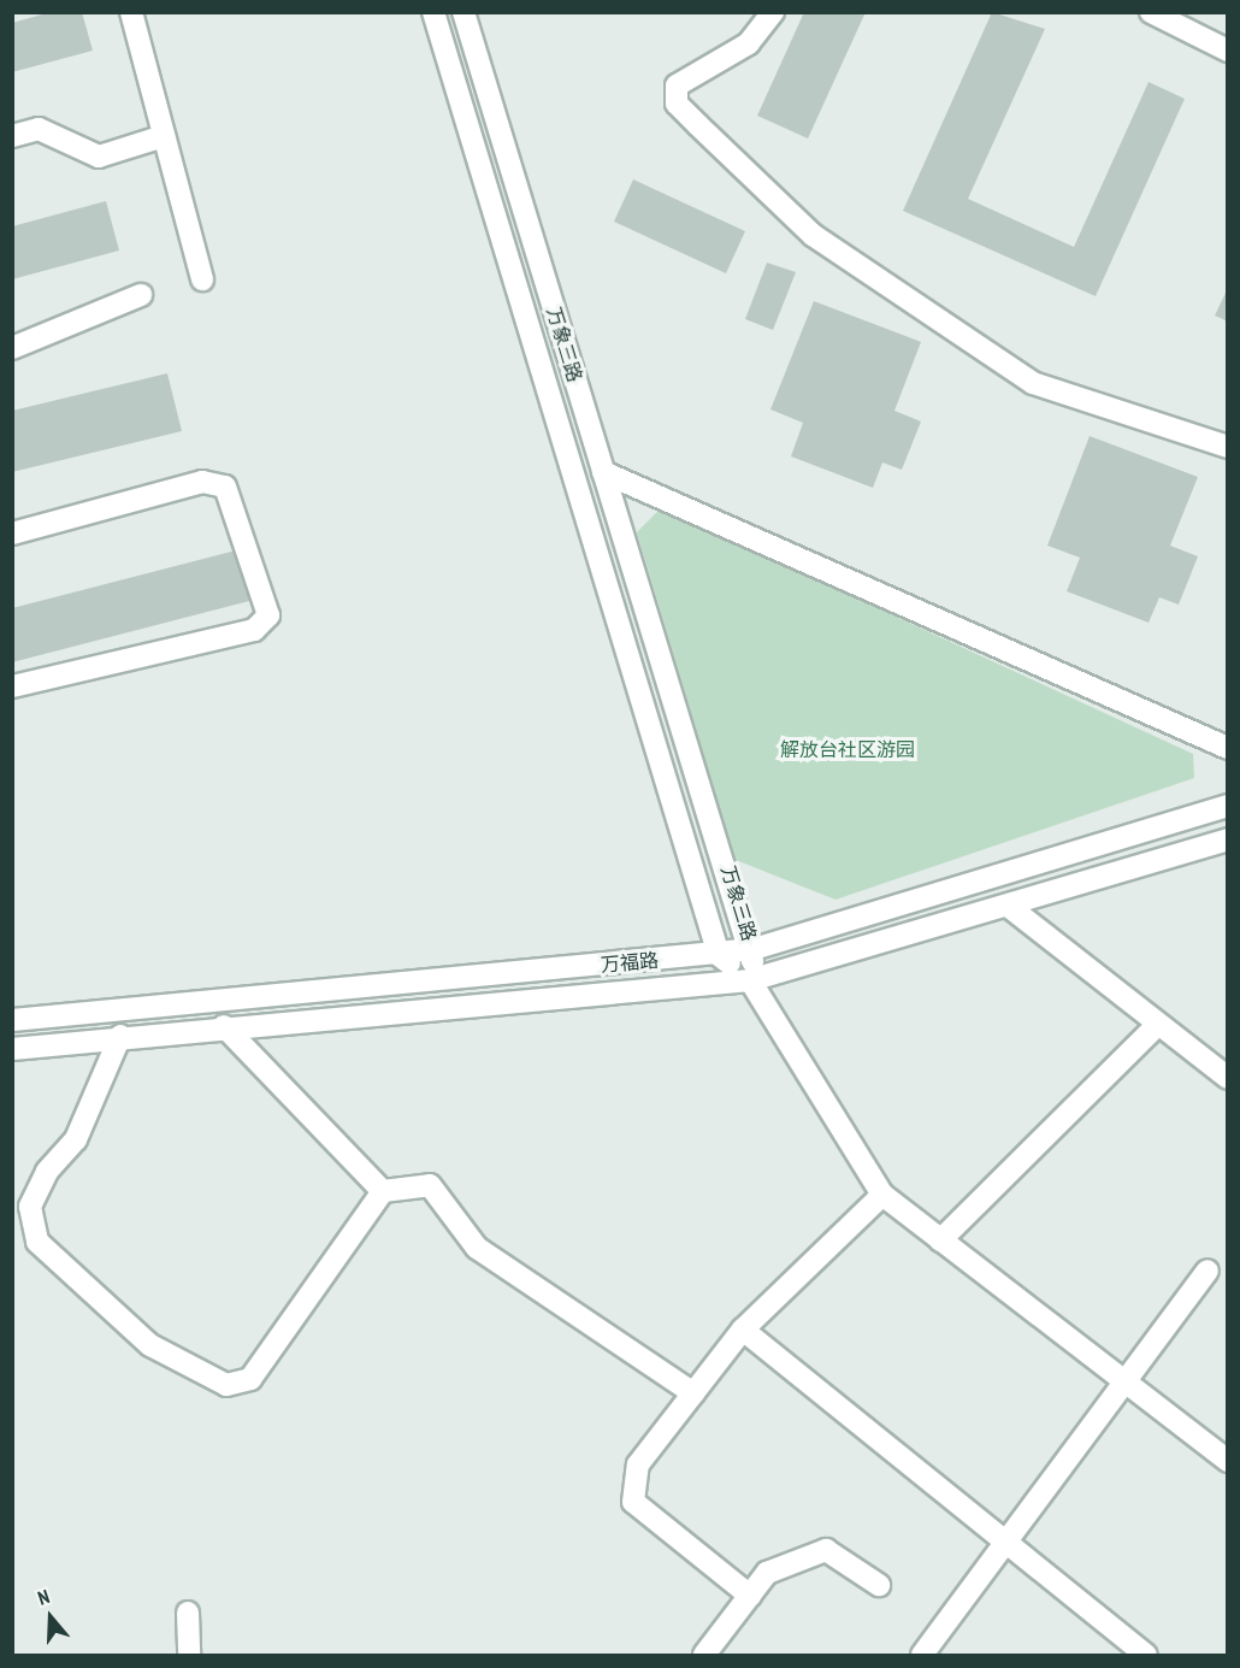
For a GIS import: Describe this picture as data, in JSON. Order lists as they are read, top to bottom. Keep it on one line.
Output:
{"streets":{"street":["万象三路","万福路"]},"crossings":[["万象三路","万福路"]],"parks":["解放台社区游园"],"north":"top"}
